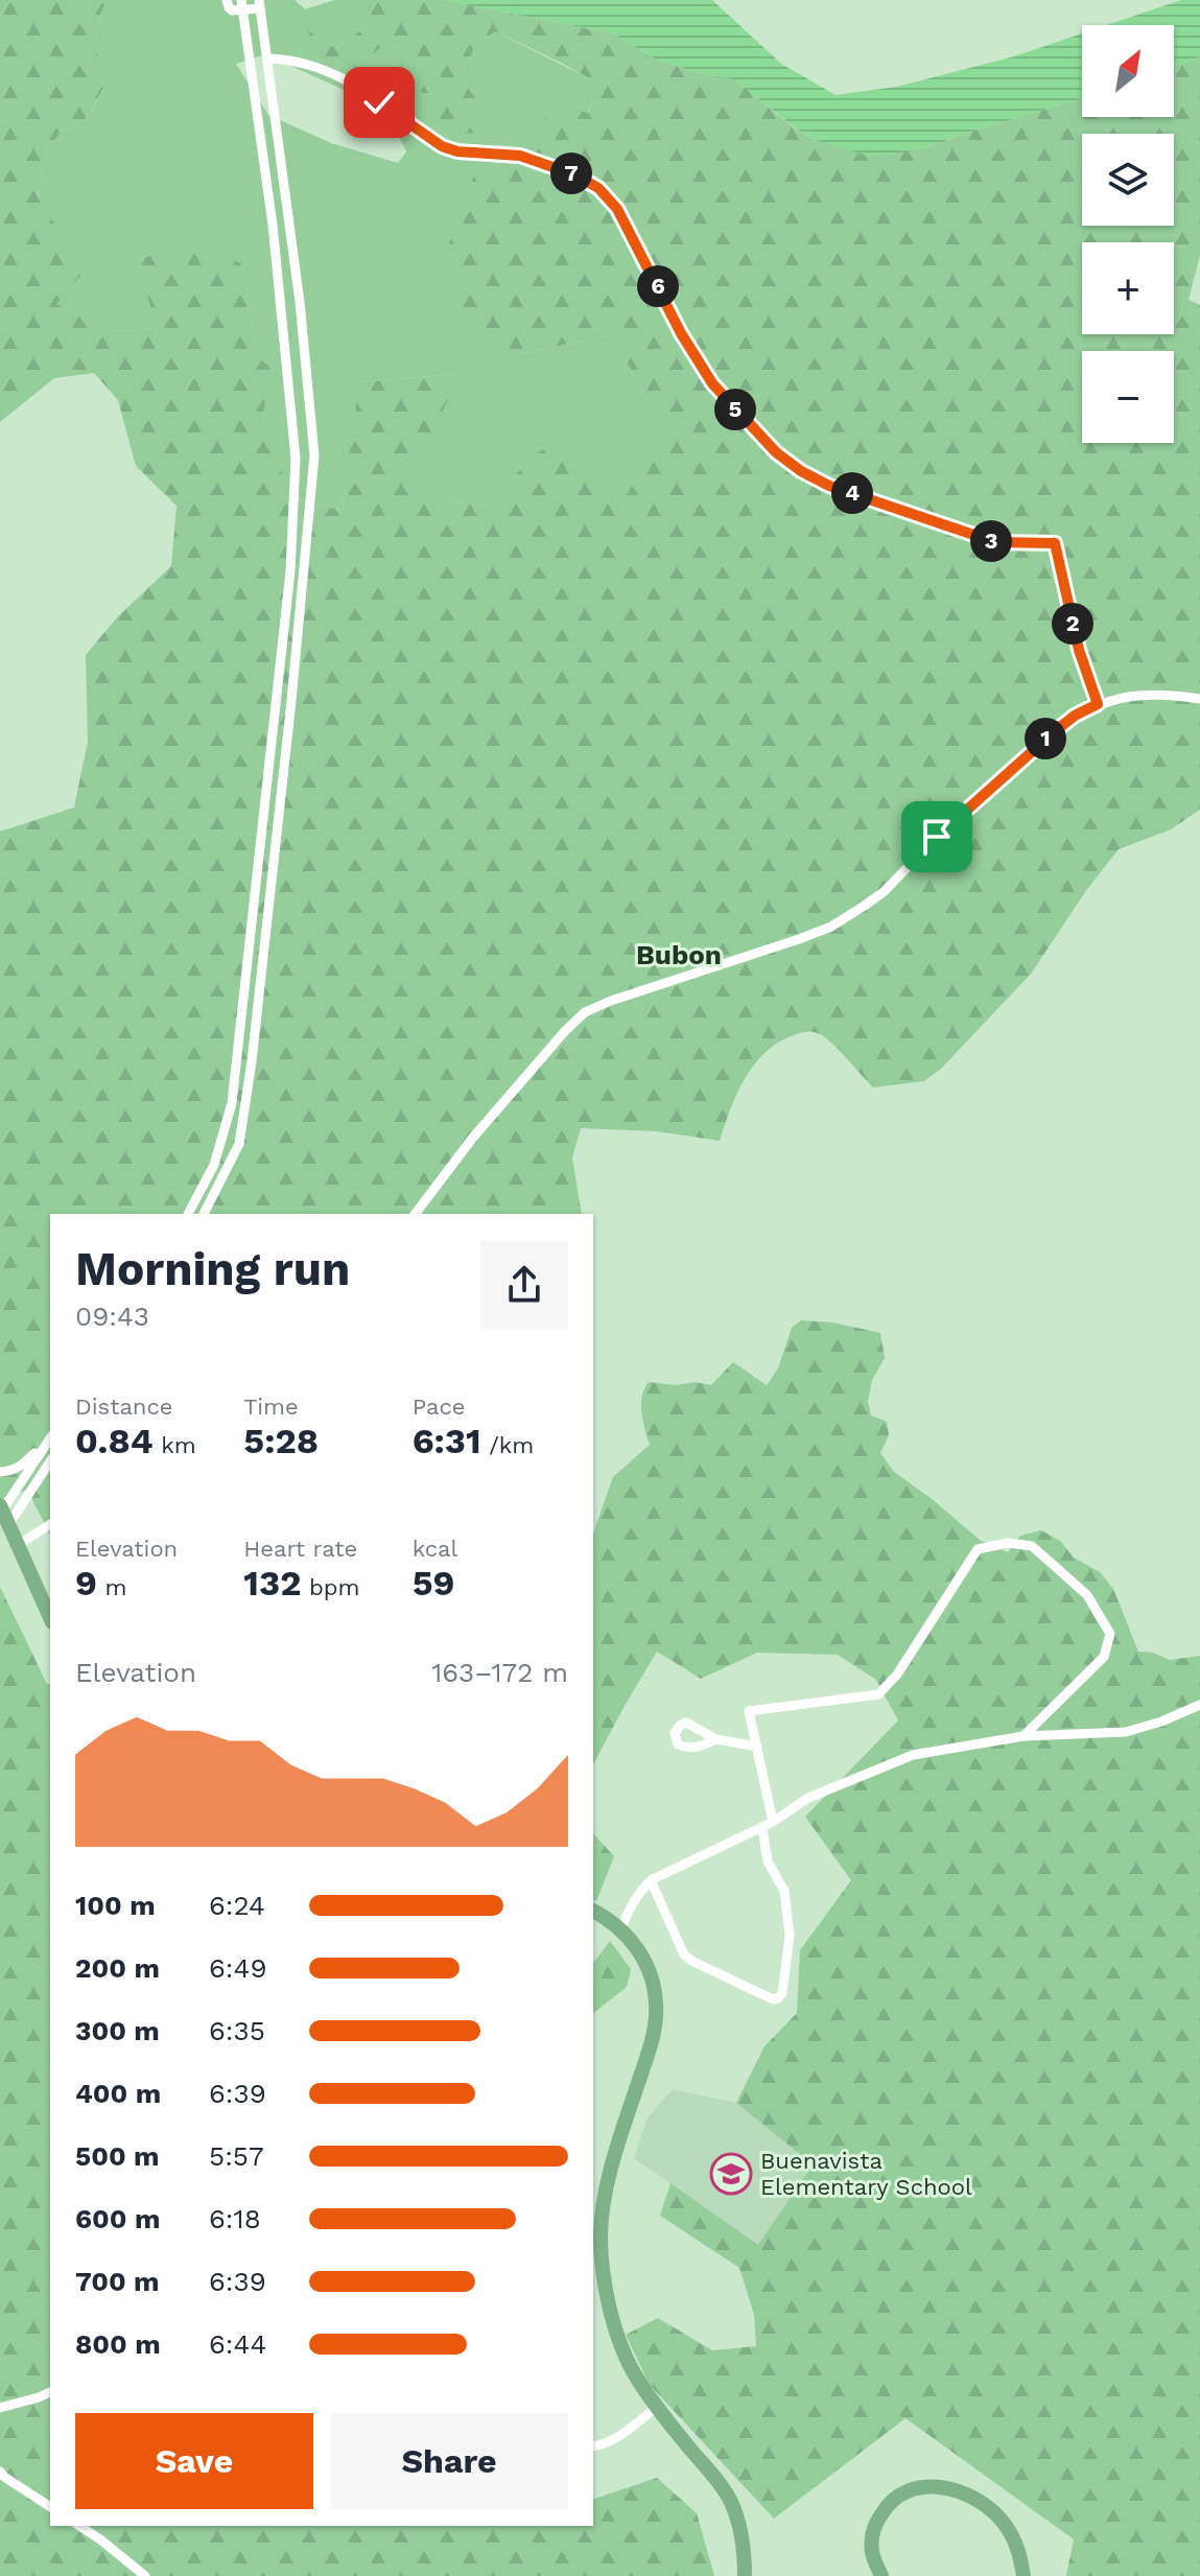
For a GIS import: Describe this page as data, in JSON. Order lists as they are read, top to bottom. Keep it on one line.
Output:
{"districts":["Bubon"],"places":{"school or university":["Buenavista Elementary School"]},"north":"top right","page":{"map_buttons":["+","−"],"pins":["7","6","5","4","3","2","1"],"heading":["Morning run","09:43"],"stats":[["Distance","0.84 km"],["Time","5:28"],["Pace","6:31 /km"],["Elevation","9 m"],["Heart rate","132 bpm"],["kcal","59"]],"chart":["Elevation","163–172 m"],"list":[{"name":"100 m","note":"6:24"},{"name":"200 m","note":"6:49"},{"name":"300 m","note":"6:35"},{"name":"400 m","note":"6:39"},{"name":"500 m","note":"5:57"},{"name":"600 m","note":"6:18"},{"name":"700 m","note":"6:39"},{"name":"800 m","note":"6:44"}],"buttons":["Save","Share"]}}
